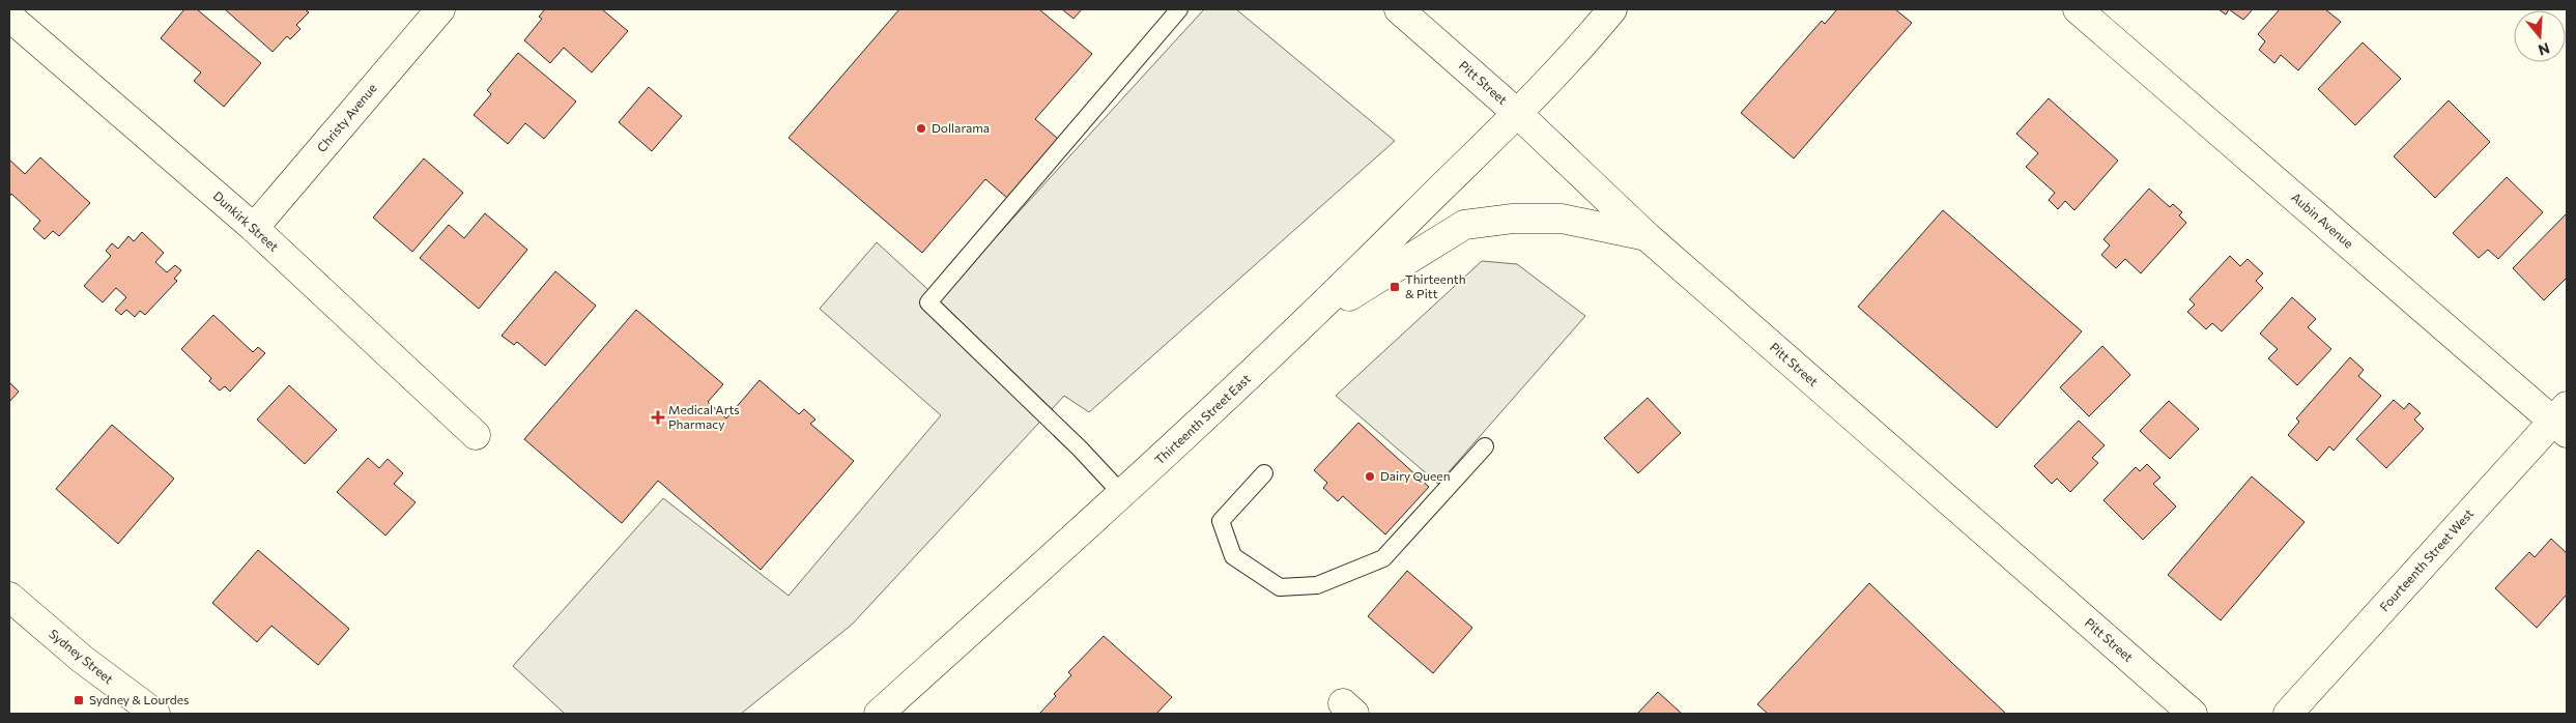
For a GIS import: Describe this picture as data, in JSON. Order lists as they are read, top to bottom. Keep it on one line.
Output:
{"streets":{"street":["Pitt Street","Christy Avenue","Aubin Avenue","Dunkirk Street","Thirteenth Street East","Fourteenth Street West","Sydney Street"]},"crossings":[["Pitt Street","Thirteenth Street East"],["Christy Avenue","Dunkirk Street"],["Aubin Avenue","Fourteenth Street West"]],"places":{"other":["Dollarama","Dairy Queen"],"transit":["Thirteenth & Pitt","Sydney & Lourdes"],"health":["Medical Arts Pharmacy"]},"north":"bottom"}
